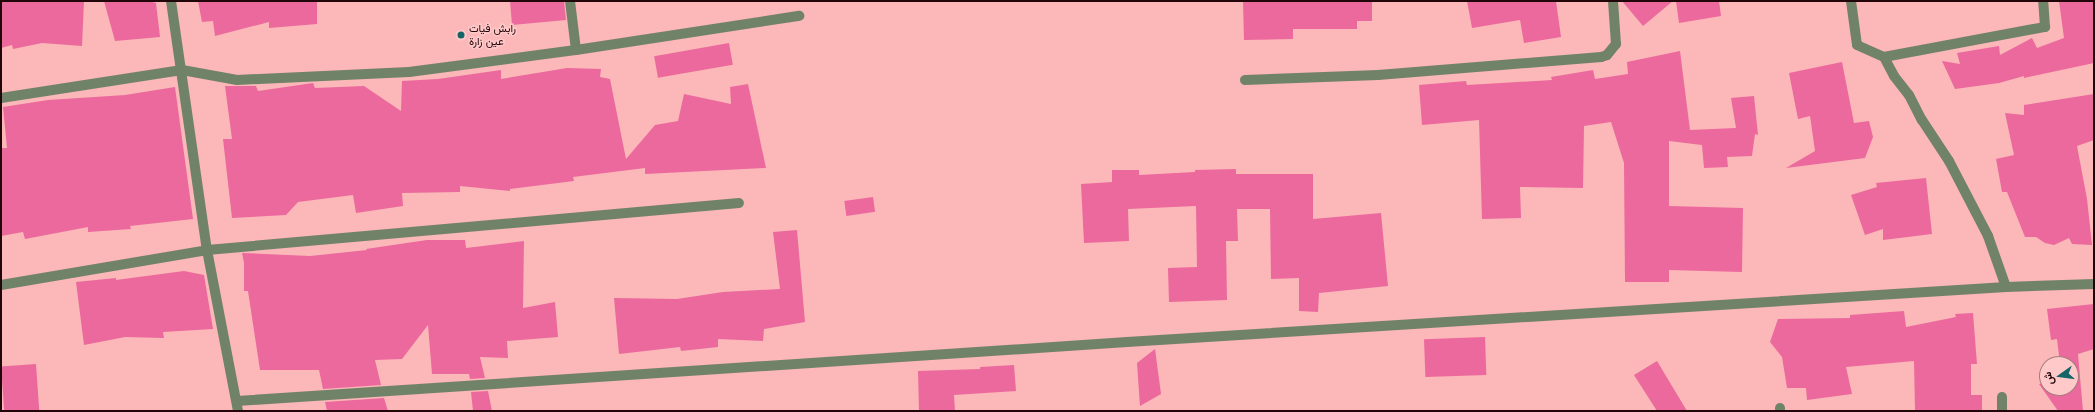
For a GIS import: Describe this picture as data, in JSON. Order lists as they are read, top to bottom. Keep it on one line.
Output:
{"places":["رابش فيات عين زارة"],"north":"left"}
